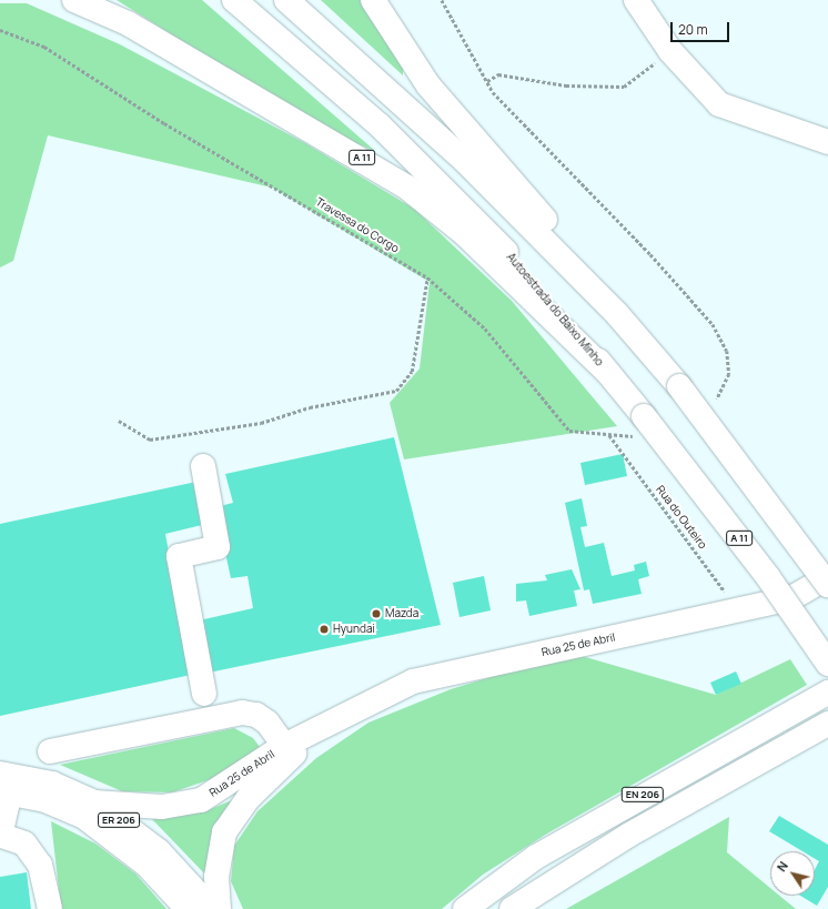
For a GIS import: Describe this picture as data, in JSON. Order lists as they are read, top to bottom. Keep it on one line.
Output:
{"streets":{"main road":["A 11","Autoestrada do Baixo Minho","Rua 25 de Abril","EN 206","ER 206"],"path":["Travessa do Corgo","Rua do Outeiro"]},"crossings":[["A 11","Autoestrada do Baixo Minho"],["Travessa do Corgo","Autoestrada do Baixo Minho"],["Travessa do Corgo","Rua do Outeiro"],["Rua do Outeiro","Rua 25 de Abril"],["Rua 25 de Abril","ER 206"]],"places":["Mazda","Hyundai"],"scale_bar":"20 m","north":"top left"}
